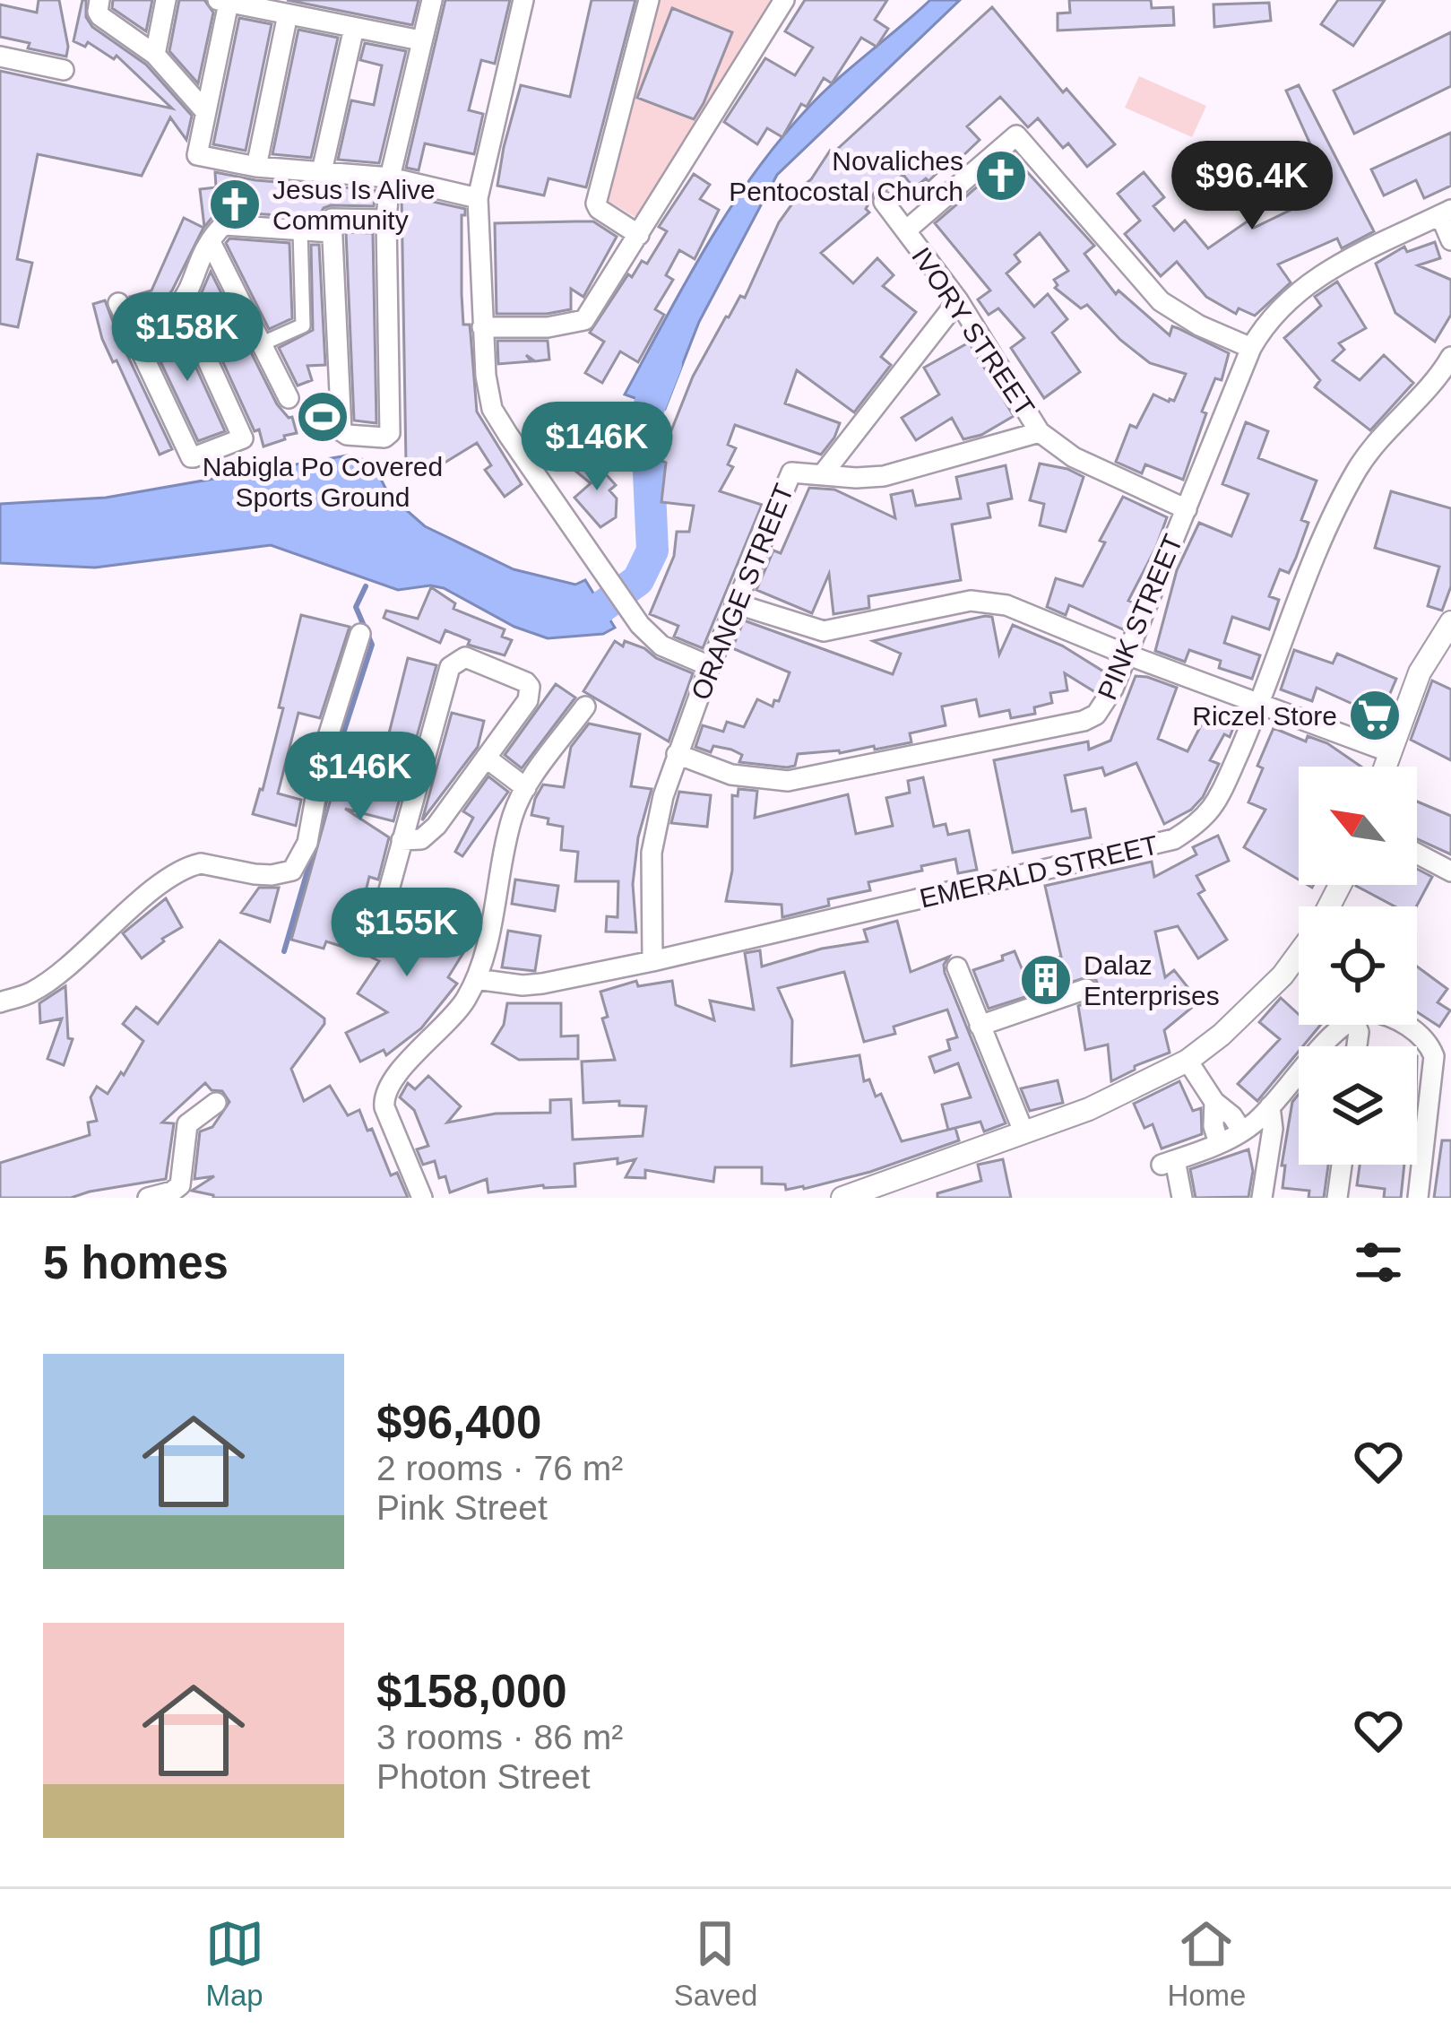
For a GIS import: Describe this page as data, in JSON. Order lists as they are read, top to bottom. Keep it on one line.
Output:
{"streets":{"street":["IVORY STREET","ORANGE STREET","PINK STREET","EMERALD STREET"]},"crossings":[["IVORY STREET","ORANGE STREET"],["IVORY STREET","PINK STREET"],["ORANGE STREET","PINK STREET"],["ORANGE STREET","EMERALD STREET"]],"places":{"church":["Novaliches Pentocostal Church","Jesus Is Alive Community"],"sports":["Nabigla Po Covered Sports Ground"],"supermarket":["Riczel Store"],"building":["Dalaz Enterprises"]},"north":"top left","page":{"price":["$96.4K","$158K","$146K","$146K","$155K"],"heading":"5 homes","list":[{"name":"$96,400","note":"2 rooms · 76 m² · Pink Street"},{"name":"$158,000","note":"3 rooms · 86 m² · Photon Street"}],"tabs":["Map","Saved","Home"]}}
